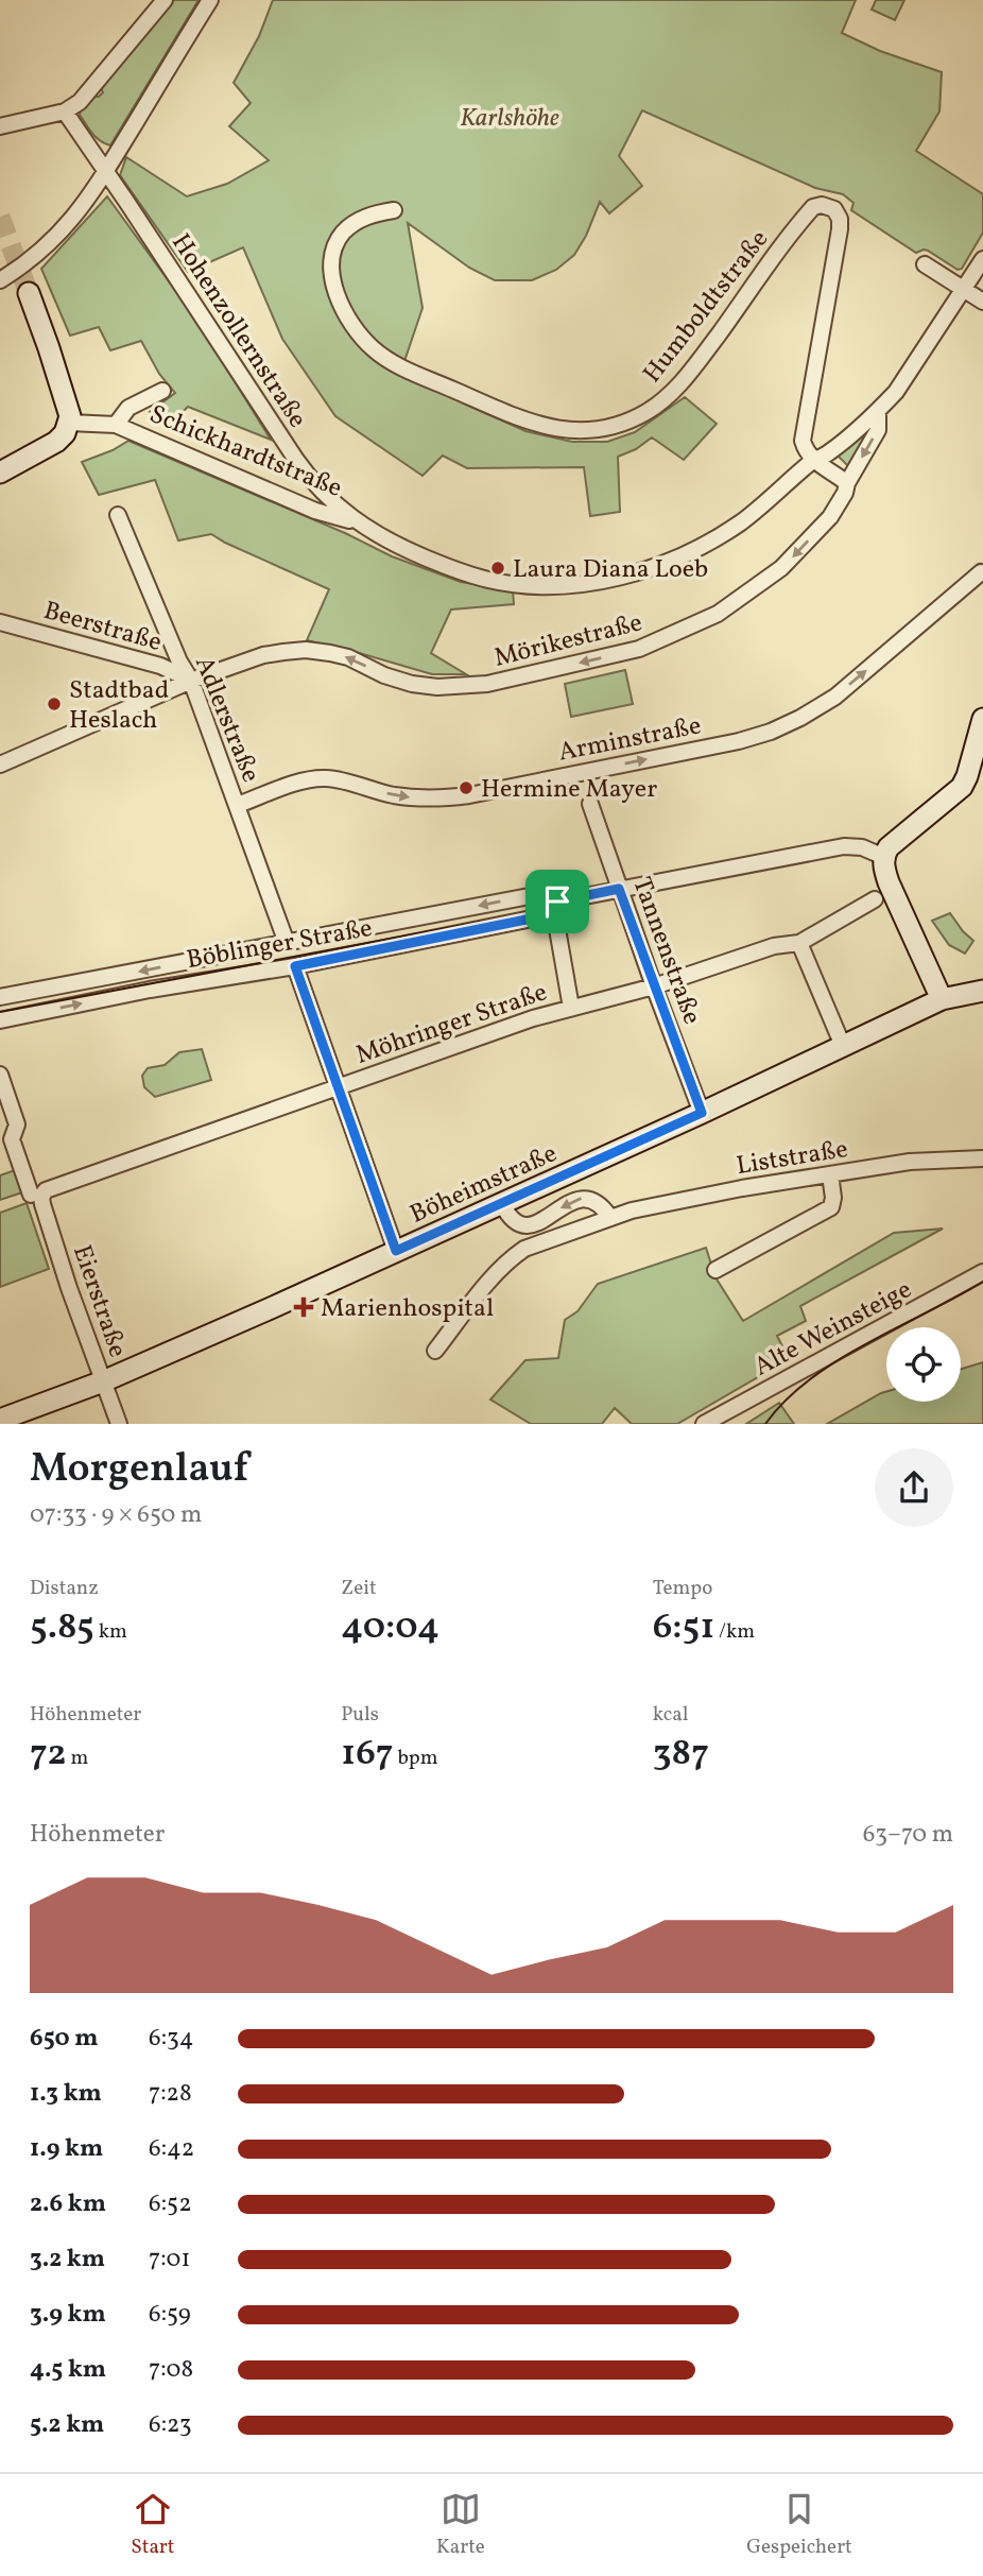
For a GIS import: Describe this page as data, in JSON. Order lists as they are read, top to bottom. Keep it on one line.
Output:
{"streets":{"street":["Humboldtstraße","Hohenzollernstraße","Schickhardtstraße","Beerstraße","Mörikestraße","Adlerstraße","Arminstraße","Böblinger Straße","Tannenstraße","Möhringer Straße","Liststraße","Böheimstraße","Eierstraße","Alte Weinsteige"]},"crossings":[["Humboldtstraße","Hohenzollernstraße"],["Hohenzollernstraße","Schickhardtstraße"],["Hohenzollernstraße","Mörikestraße"],["Beerstraße","Mörikestraße"],["Beerstraße","Adlerstraße"],["Mörikestraße","Adlerstraße"],["Adlerstraße","Arminstraße"],["Adlerstraße","Böblinger Straße"],["Böblinger Straße","Tannenstraße"],["Tannenstraße","Möhringer Straße"],["Tannenstraße","Böheimstraße"],["Möhringer Straße","Eierstraße"],["Böheimstraße","Eierstraße"]],"one_way":["Mörikestraße","Arminstraße"],"parks":["Karlshöhe"],"places":{"other":["Laura Diana Loeb","Stadtbad Heslach","Hermine Mayer"],"health":["Marienhospital"]},"page":{"heading":["Morgenlauf","07:33 · 9 × 650 m"],"stats":[["Distanz","5.85 km"],["Zeit","40:04"],["Tempo","6:51 /km"],["Höhenmeter","72 m"],["Puls","167 bpm"],["kcal","387"]],"chart":["Höhenmeter","63–70 m"],"list":[{"name":"650 m","note":"6:34"},{"name":"1.3 km","note":"7:28"},{"name":"1.9 km","note":"6:42"},{"name":"2.6 km","note":"6:52"},{"name":"3.2 km","note":"7:01"},{"name":"3.9 km","note":"6:59"},{"name":"4.5 km","note":"7:08"},{"name":"5.2 km","note":"6:23"}],"tabs":["Start","Karte","Gespeichert"]}}
